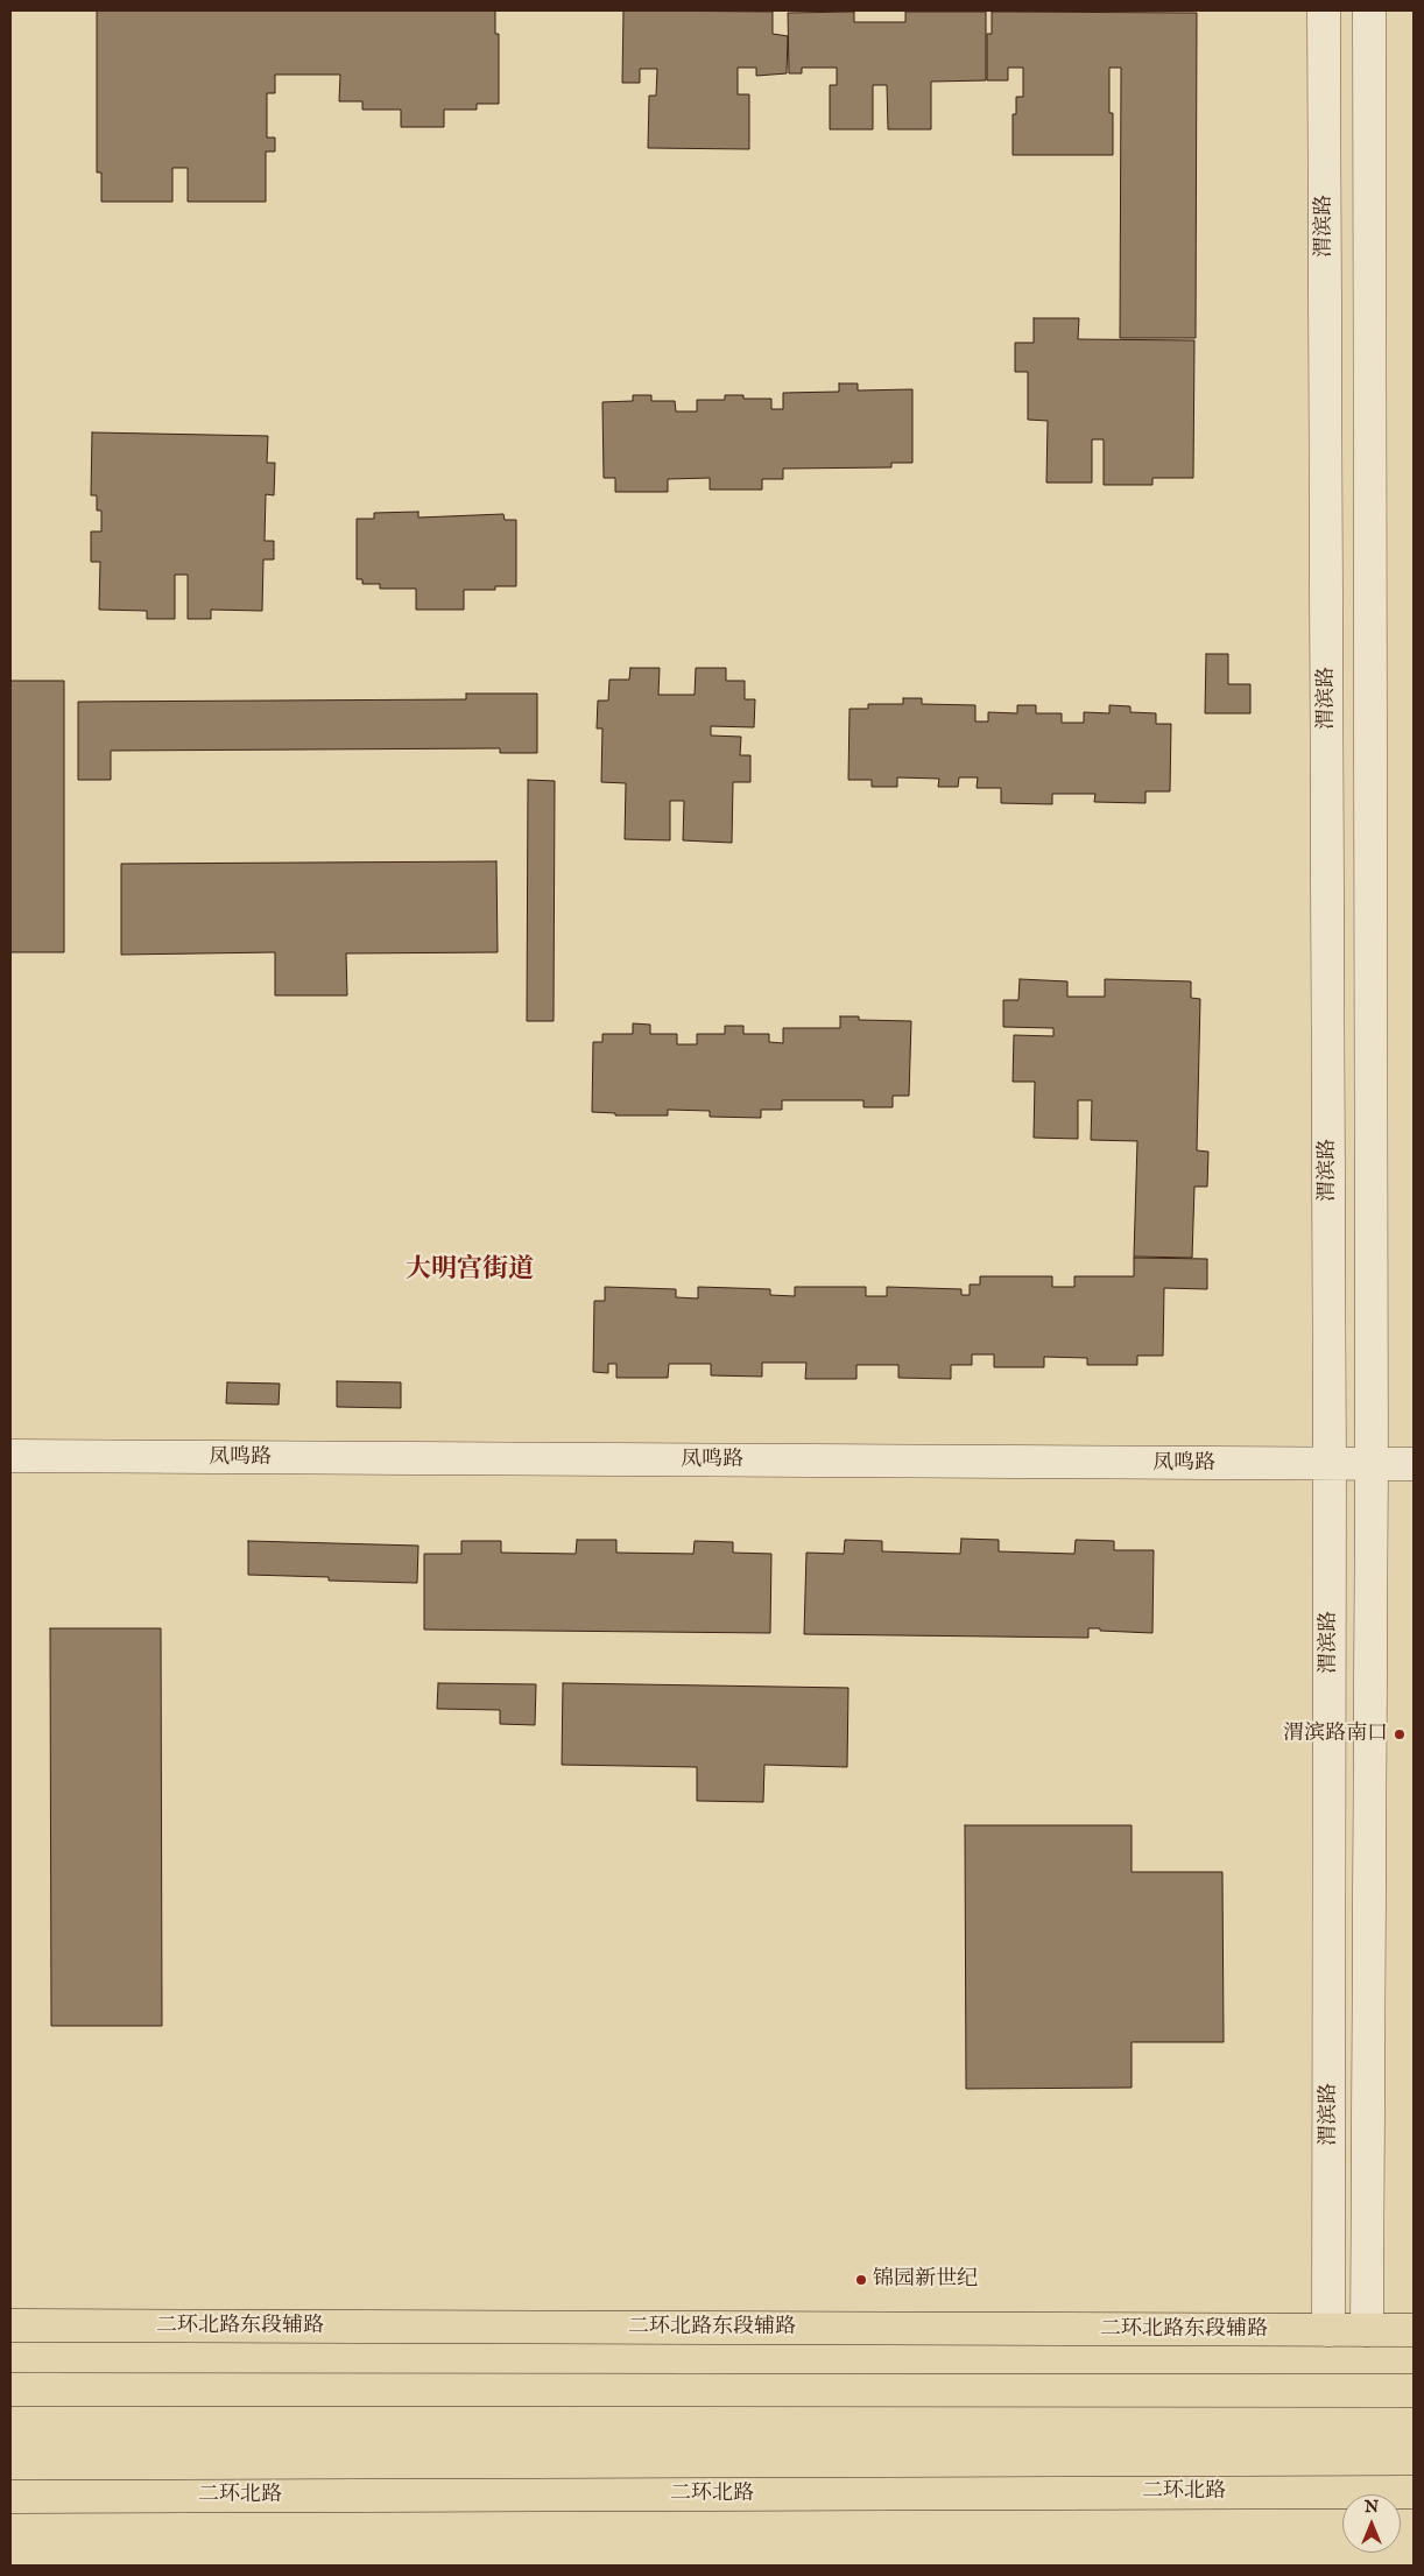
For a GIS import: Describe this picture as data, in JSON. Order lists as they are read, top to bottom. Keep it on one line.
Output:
{"streets":{"main road":["二环北路东段辅路","二环北路"],"street":["渭滨路","凤鸣路"]},"crossings":[["渭滨路","凤鸣路"],["渭滨路","二环北路东段辅路"]],"districts":["大明宫街道"],"places":["渭滨路南口","锦园新世纪"],"north":"top"}
